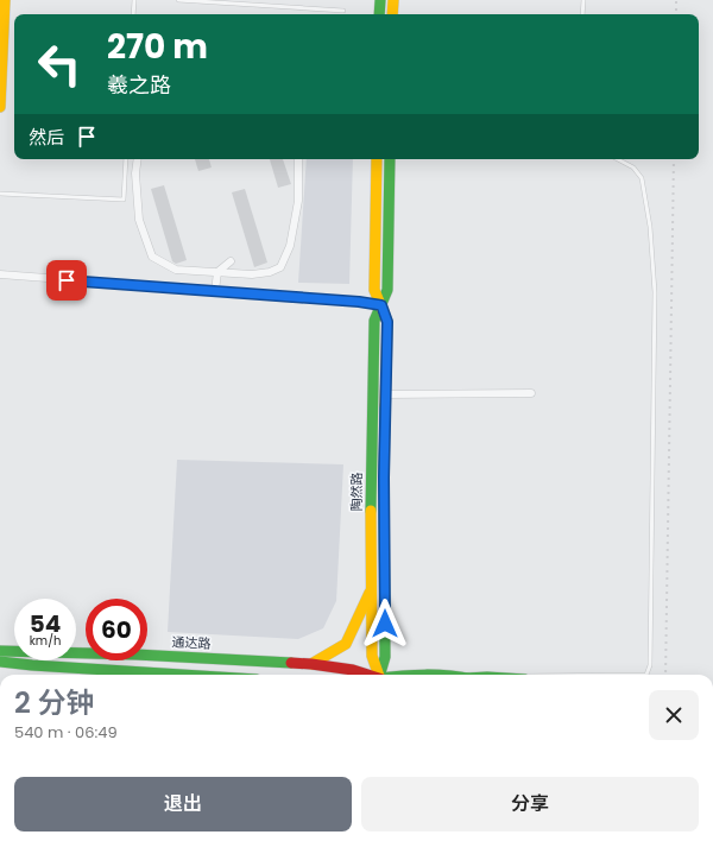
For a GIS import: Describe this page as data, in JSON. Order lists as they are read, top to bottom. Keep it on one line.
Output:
{"streets":{"main road":["陶然路","通达路"]},"page":{"turn":["270 m","羲之路"],"then":"然后","speed":"54 km/h","limit":"60","heading":["2 分钟","540 m · 06:49"],"buttons":["退出","分享"]}}
